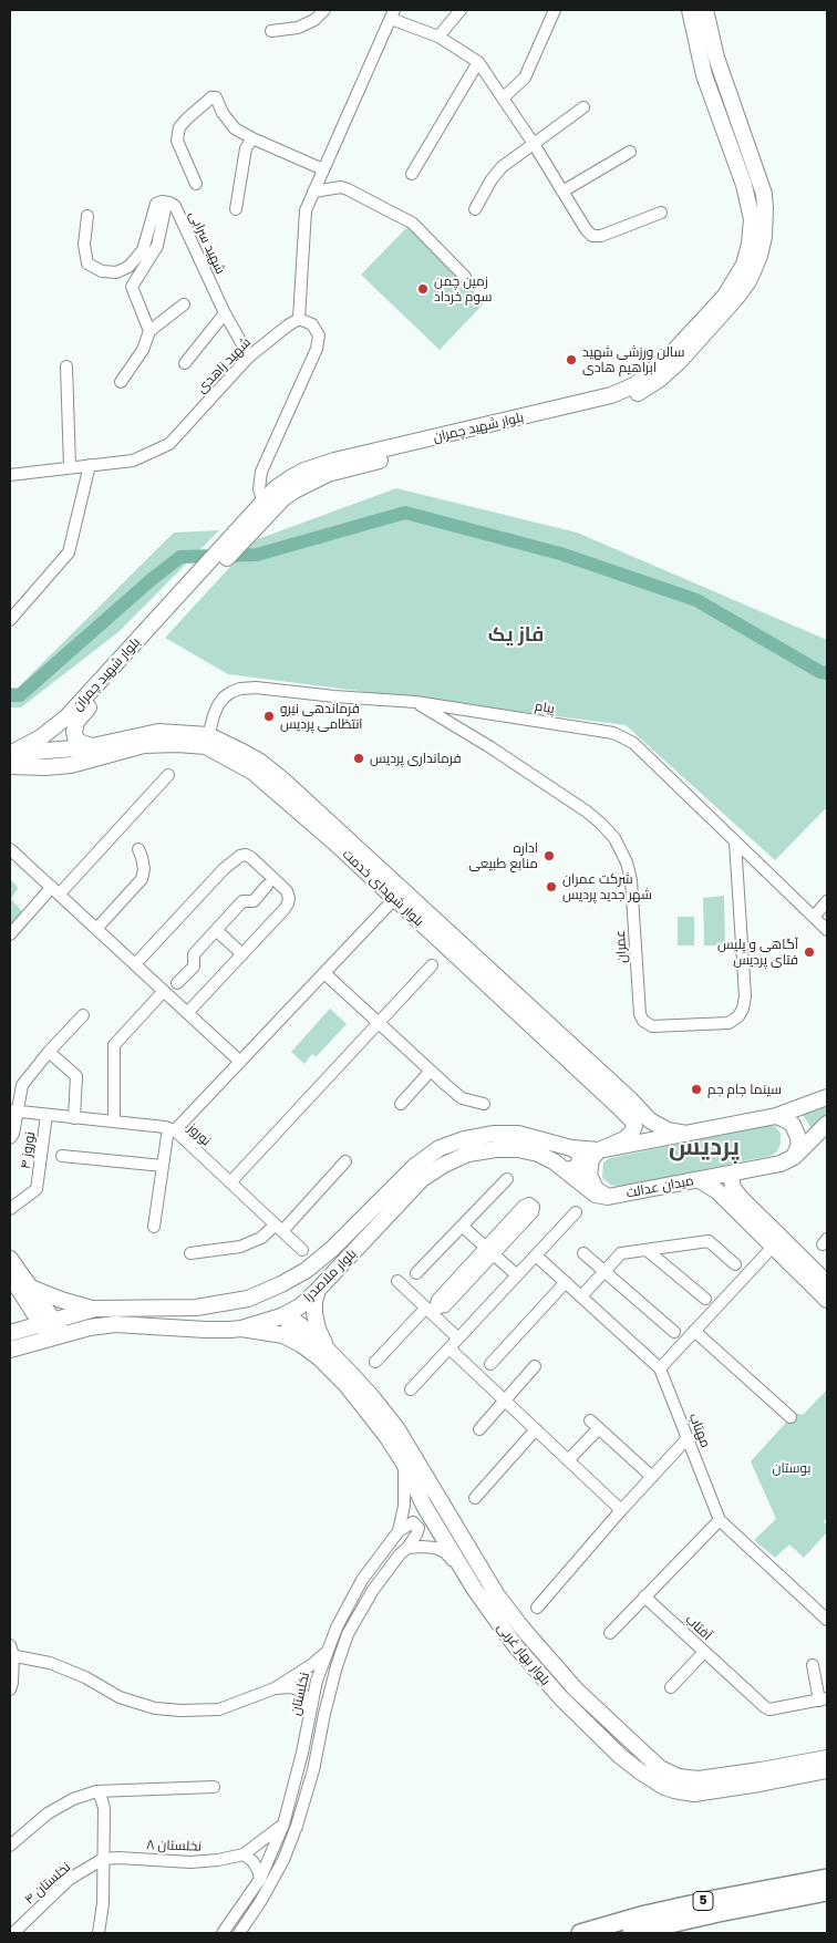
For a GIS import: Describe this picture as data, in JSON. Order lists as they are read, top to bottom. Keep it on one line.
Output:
{"streets":{"highway":["5"],"main road":["بلوار شهید چمران","بلوار شهدای خدمت","میدان عدالت","بلوار ملاصدرا","بلوار بهار غربی"],"street":["شهید سرابی","شهید زاهدی","پیام","عمران","نوروز","نوروز ۴","مهتاب","آفتاب","نخلستان","نخلستان ۸","نخلستان ۴"]},"crossings":[["شهید سرابی","شهید زاهدی"],["بلوار شهید چمران","بلوار شهدای خدمت"],["پیام","بلوار شهدای خدمت"],["پیام","عمران"],["بلوار شهدای خدمت","میدان عدالت"],["بلوار شهدای خدمت","بلوار ملاصدرا"],["نوروز","نوروز ۴"],["میدان عدالت","بلوار ملاصدرا"],["بلوار بهار غربی","نخلستان"],["نخلستان ۸","نخلستان ۴"]],"districts":["فاز یک","پردیس"],"parks":["بوستان"],"places":["زمین چمن سوم خرداد","سالن ورزشی شهید ابراهیم هادی","فرماندهی نیرو انتظامی پردیس","فرمانداری پردیس","اداره منابع طبیعی","شرکت عمران شهر جدید پردیس","آگاهی و پلیس فتای پردیس","سینما جام جم"]}
